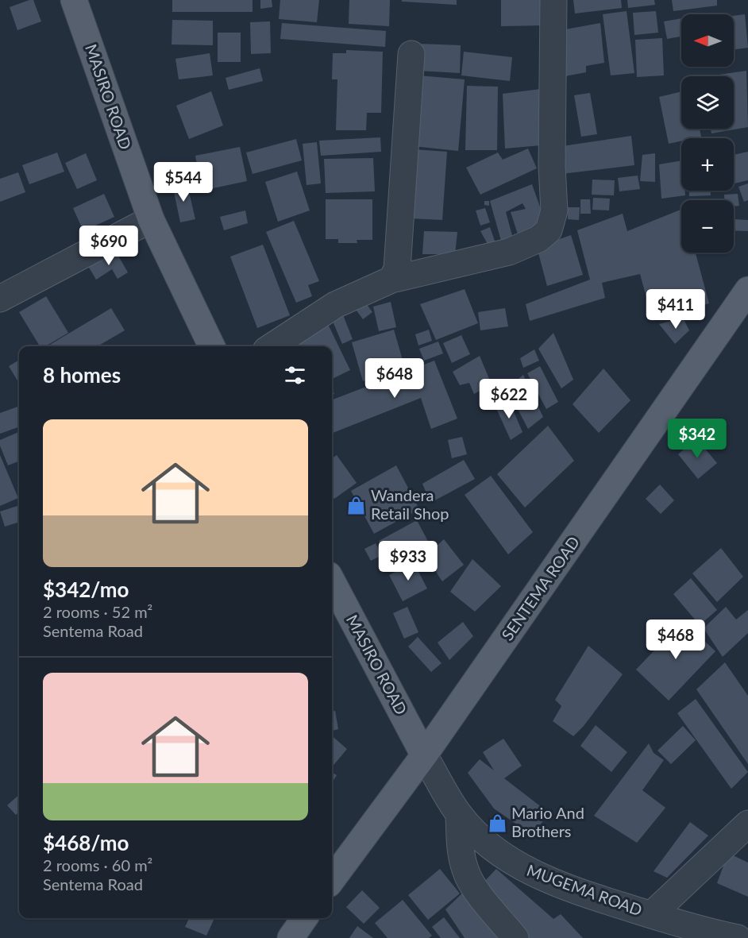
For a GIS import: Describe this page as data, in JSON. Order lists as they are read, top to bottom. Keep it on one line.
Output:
{"streets":{"main road":["MASIRO ROAD","SENTEMA ROAD"],"street":["MUGEMA ROAD"]},"crossings":[["MASIRO ROAD","SENTEMA ROAD"],["MASIRO ROAD","MUGEMA ROAD"],["SENTEMA ROAD","MUGEMA ROAD"]],"places":{"shop":["Wandera Retail Shop","Mario And Brothers"]},"north":"left","page":{"map_buttons":["+","−"],"price":["$544","$690","$411","$648","$622","$342","$933","$468"],"heading":"8 homes","list":[{"name":"$342/mo","note":"2 rooms · 52 m² · Sentema Road"},{"name":"$468/mo","note":"2 rooms · 60 m² · Sentema Road"}]}}
